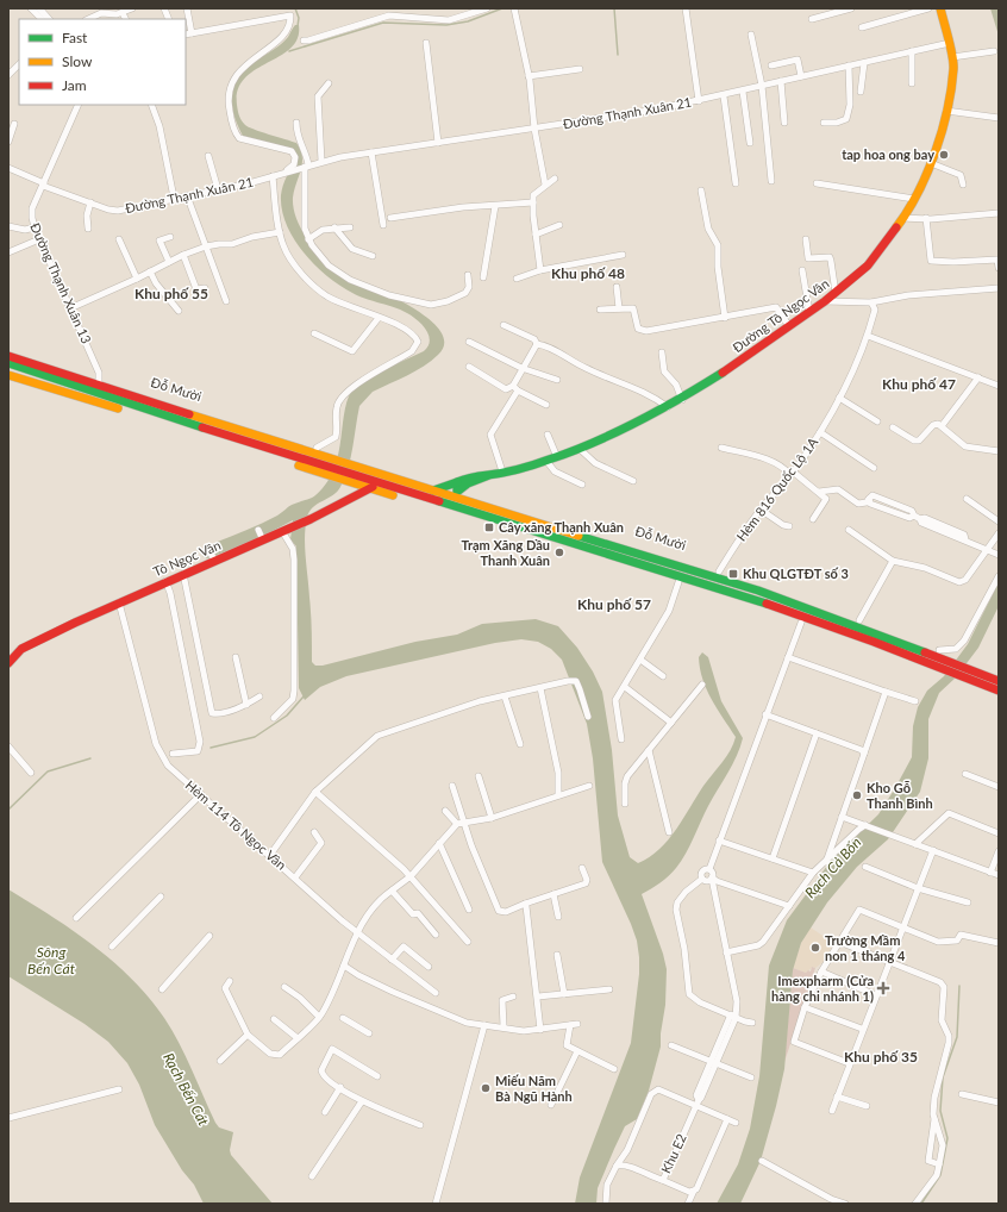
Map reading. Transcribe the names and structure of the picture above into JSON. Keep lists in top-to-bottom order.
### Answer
{
  "streets": {
    "main road": ["Đường Tô Ngọc Vân", "Đỗ Mười", "Tô Ngọc Vân"],
    "street": [
      "Đường Thạnh Xuân 21",
      "Đường Thạnh Xuân 13",
      "Hẻm 816 Quốc Lộ 1A",
      "Hẻm 114 Tô Ngọc Vân",
      "Khu E2"
    ]
  },
  "crossings": [
    ["Đường Thạnh Xuân 21", "Đường Thạnh Xuân 13"],
    ["Đường Thạnh Xuân 21", "Đường Tô Ngọc Vân"],
    ["Đường Thạnh Xuân 13", "Đỗ Mười"],
    ["Đường Tô Ngọc Vân", "Đỗ Mười"],
    ["Đỗ Mười", "Hẻm 816 Quốc Lộ 1A"],
    ["Đỗ Mười", "Tô Ngọc Vân"],
    ["Tô Ngọc Vân", "Hẻm 114 Tô Ngọc Vân"]
  ],
  "districts": [
    "Khu phố 48",
    "Khu phố 55",
    "Khu phố 47",
    "Khu phố 57",
    "Khu phố 35"
  ],
  "water": ["Rạch Cả Bốn", "Sông Bến Cát", "Rạch Bến Cát"],
  "places": {
    "other": [
      "tap hoa ong bay",
      "Trạm Xăng Dầu Thanh Xuân",
      "Kho Gỗ Thanh Bình",
      "Trường Mầm non 1 tháng 4",
      "Miếu Năm Bà Ngũ Hành"
    ],
    "transit": ["Cây xăng Thạnh Xuân", "Khu QLGTĐT số 3"],
    "health": ["Imexpharm (Cửa hàng chi nhánh 1)"]
  },
  "legend": ["Fast", "Slow", "Jam"]
}
